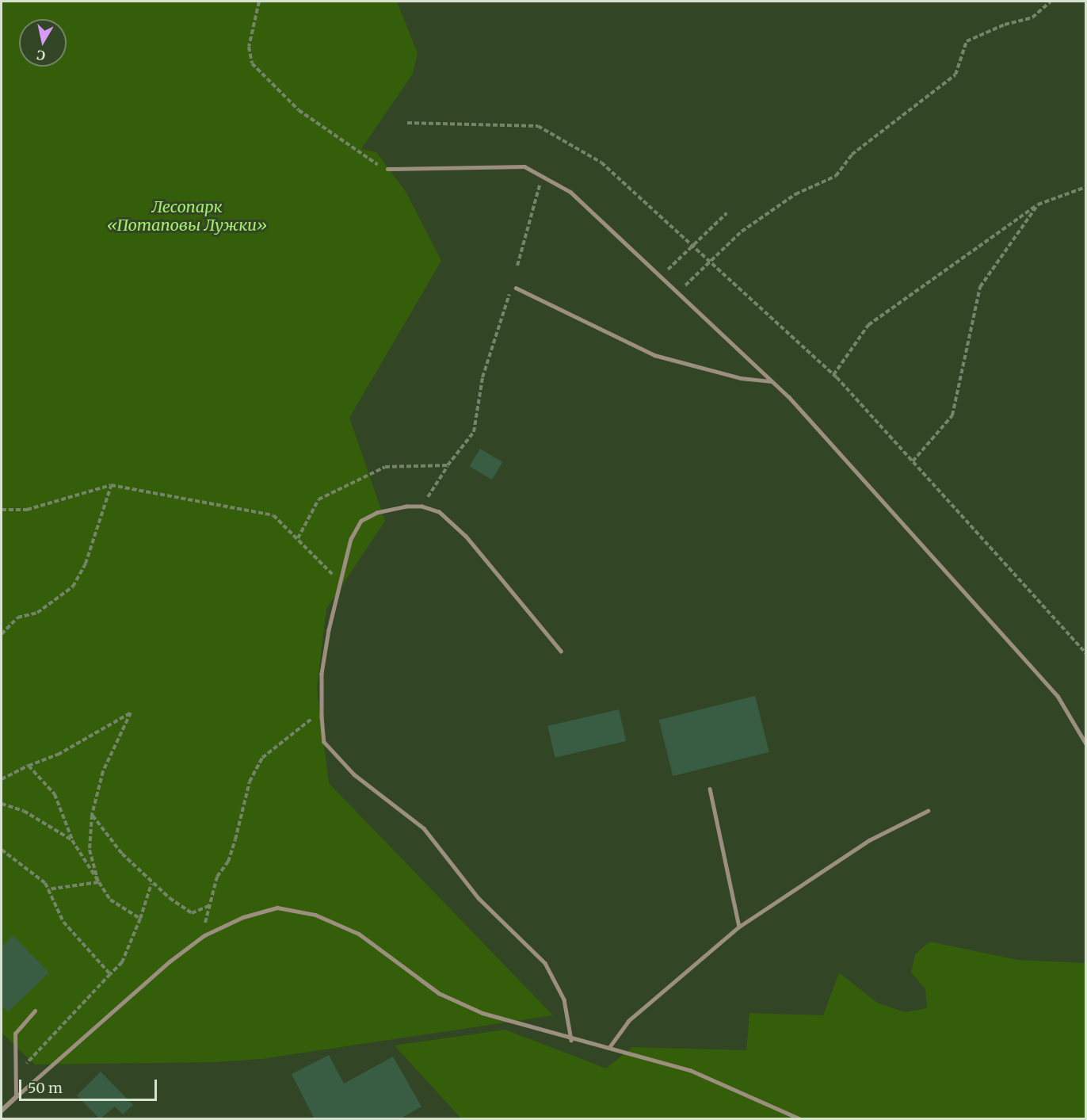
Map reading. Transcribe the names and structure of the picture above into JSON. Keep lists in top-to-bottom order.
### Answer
{
  "parks": ["Лесопарк «Потаповы Лужки»"],
  "scale_bar": "50 m",
  "north": "bottom"
}
